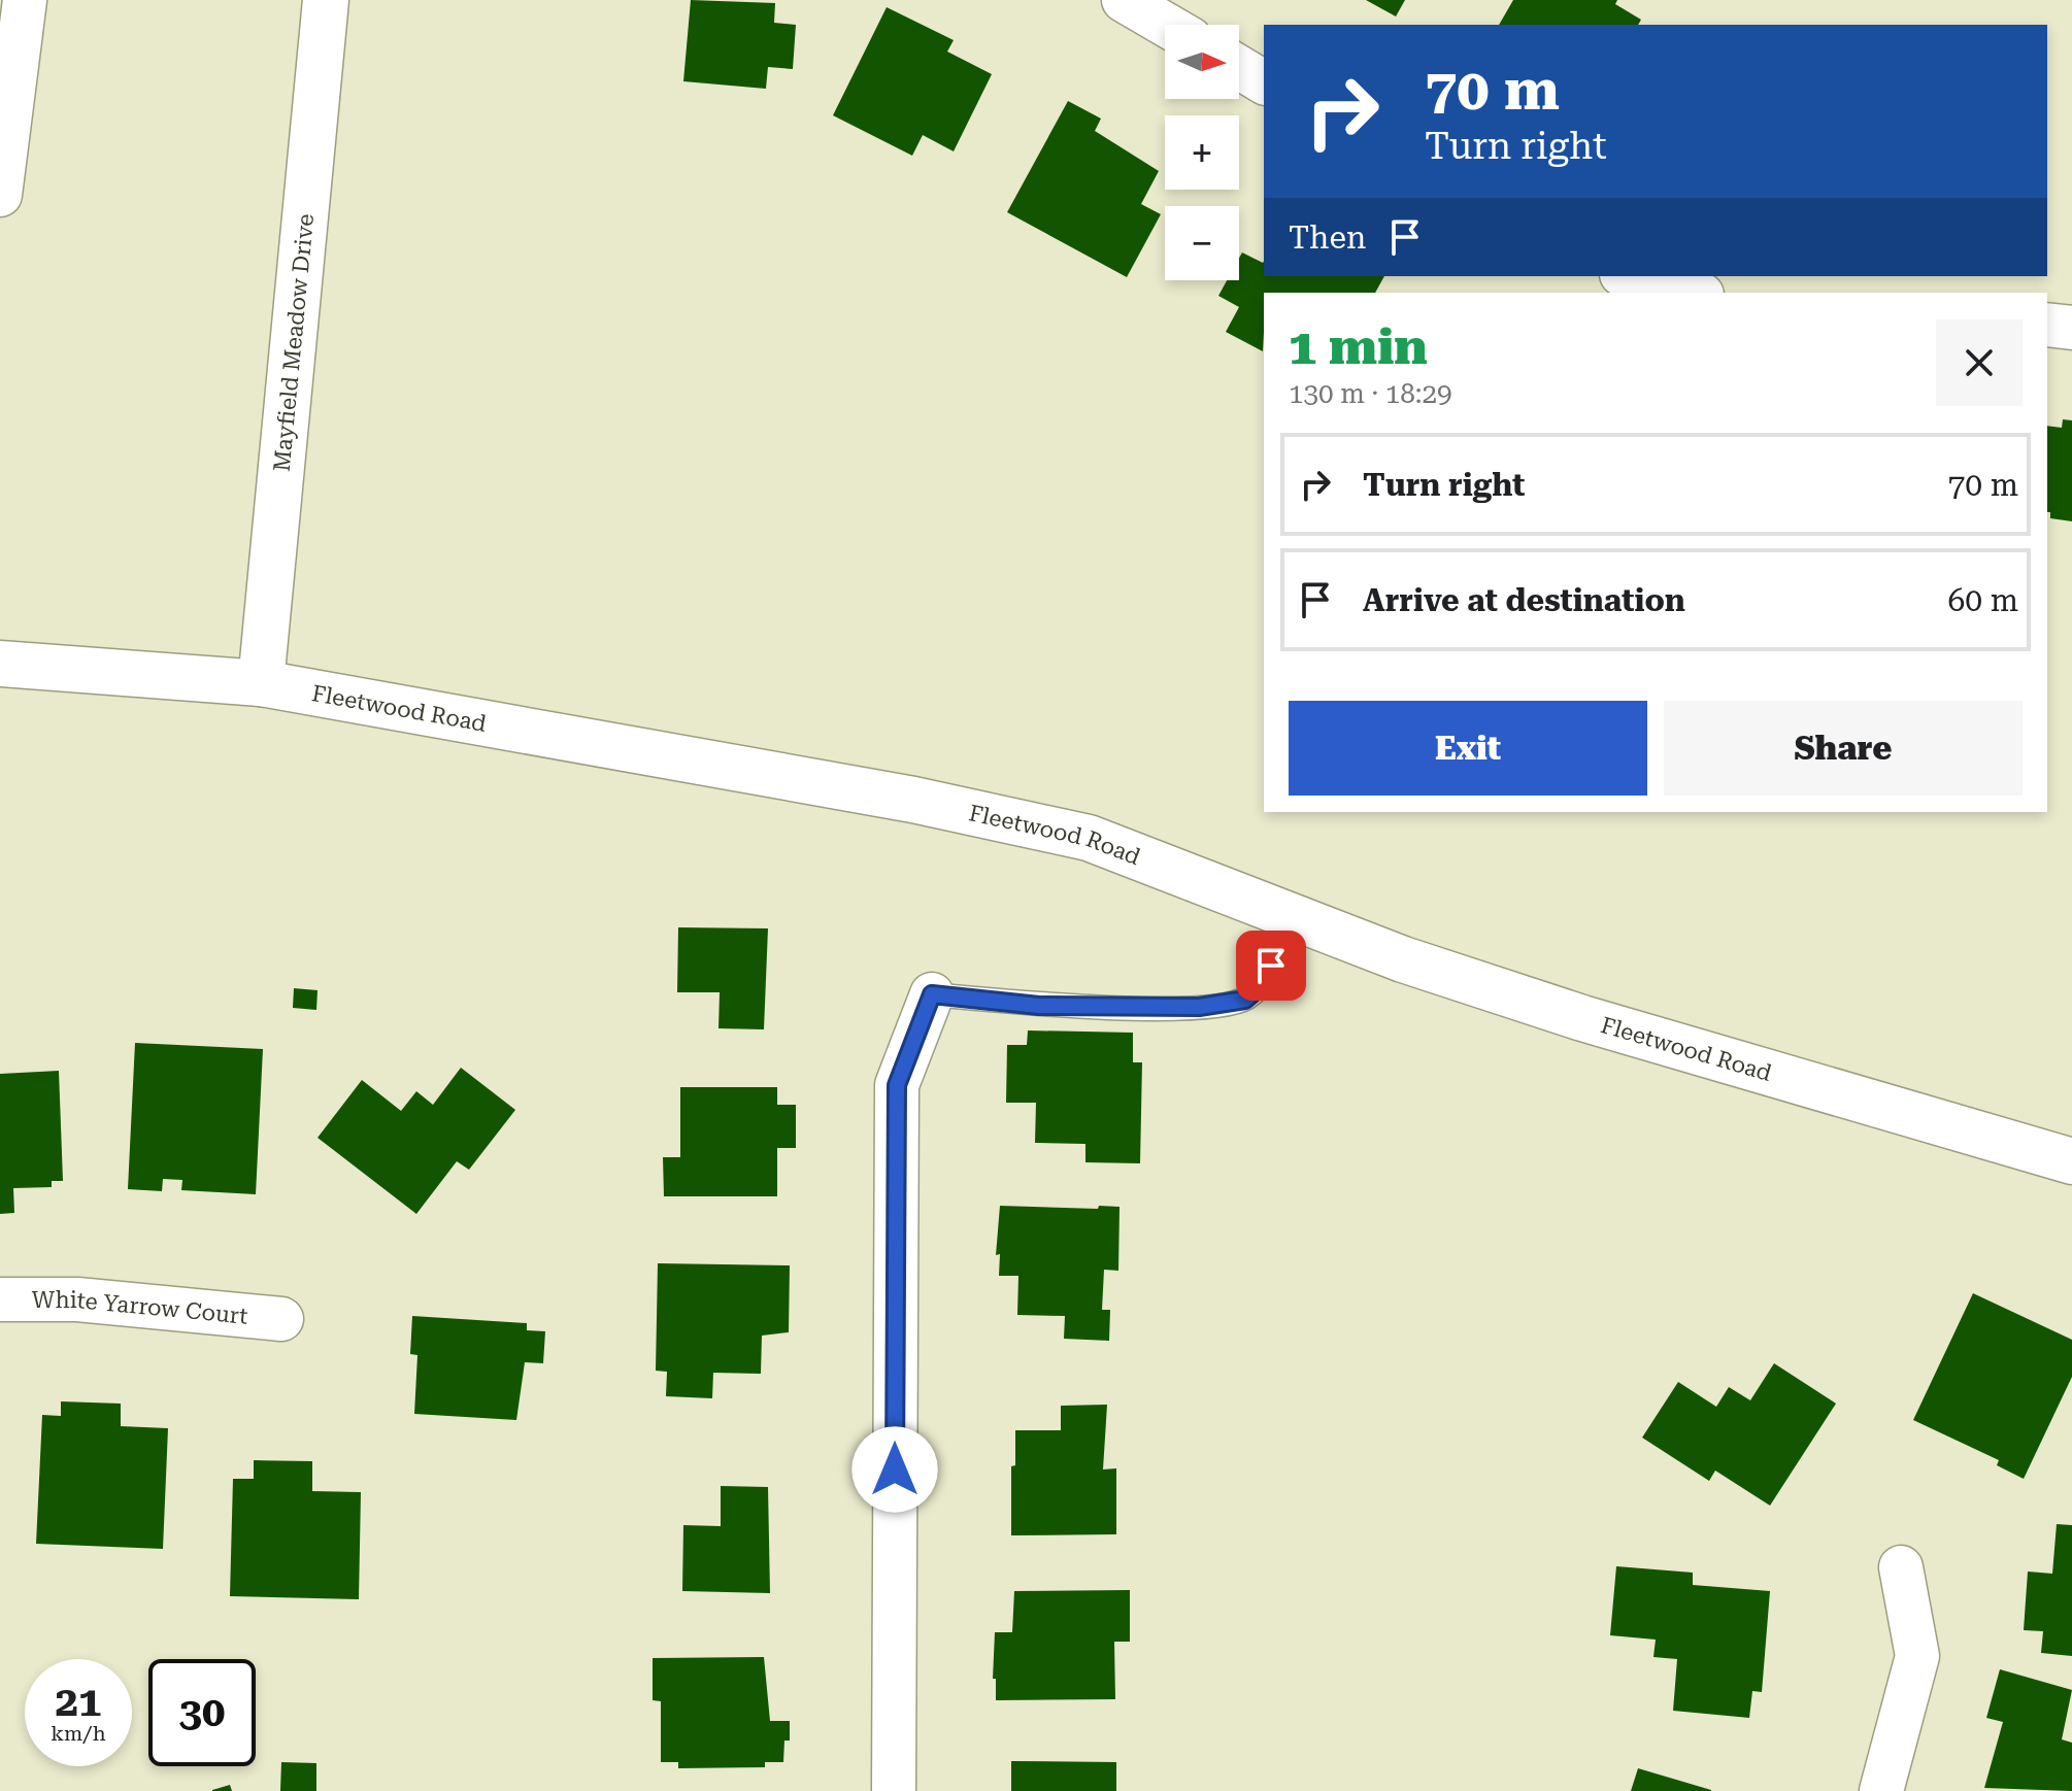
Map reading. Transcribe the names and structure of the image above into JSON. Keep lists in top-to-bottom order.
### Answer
{
  "streets": {
    "main road": ["Mayfield Meadow Drive", "Fleetwood Road"],
    "street": ["White Yarrow Court"]
  },
  "crossings": [
    ["Mayfield Meadow Drive", "Fleetwood Road"]
  ],
  "north": "right",
  "page": {
    "map_buttons": ["+", "−"],
    "turn": ["70 m", "Turn right"],
    "then": "Then",
    "heading": ["1 min", "130 m · 18:29"],
    "list": [
      {
        "name": "Turn right",
        "value": "70 m"
      },
      {
        "name": "Arrive at destination",
        "value": "60 m"
      }
    ],
    "buttons": ["Exit", "Share"],
    "speed": "21 km/h",
    "limit": "30"
  }
}
